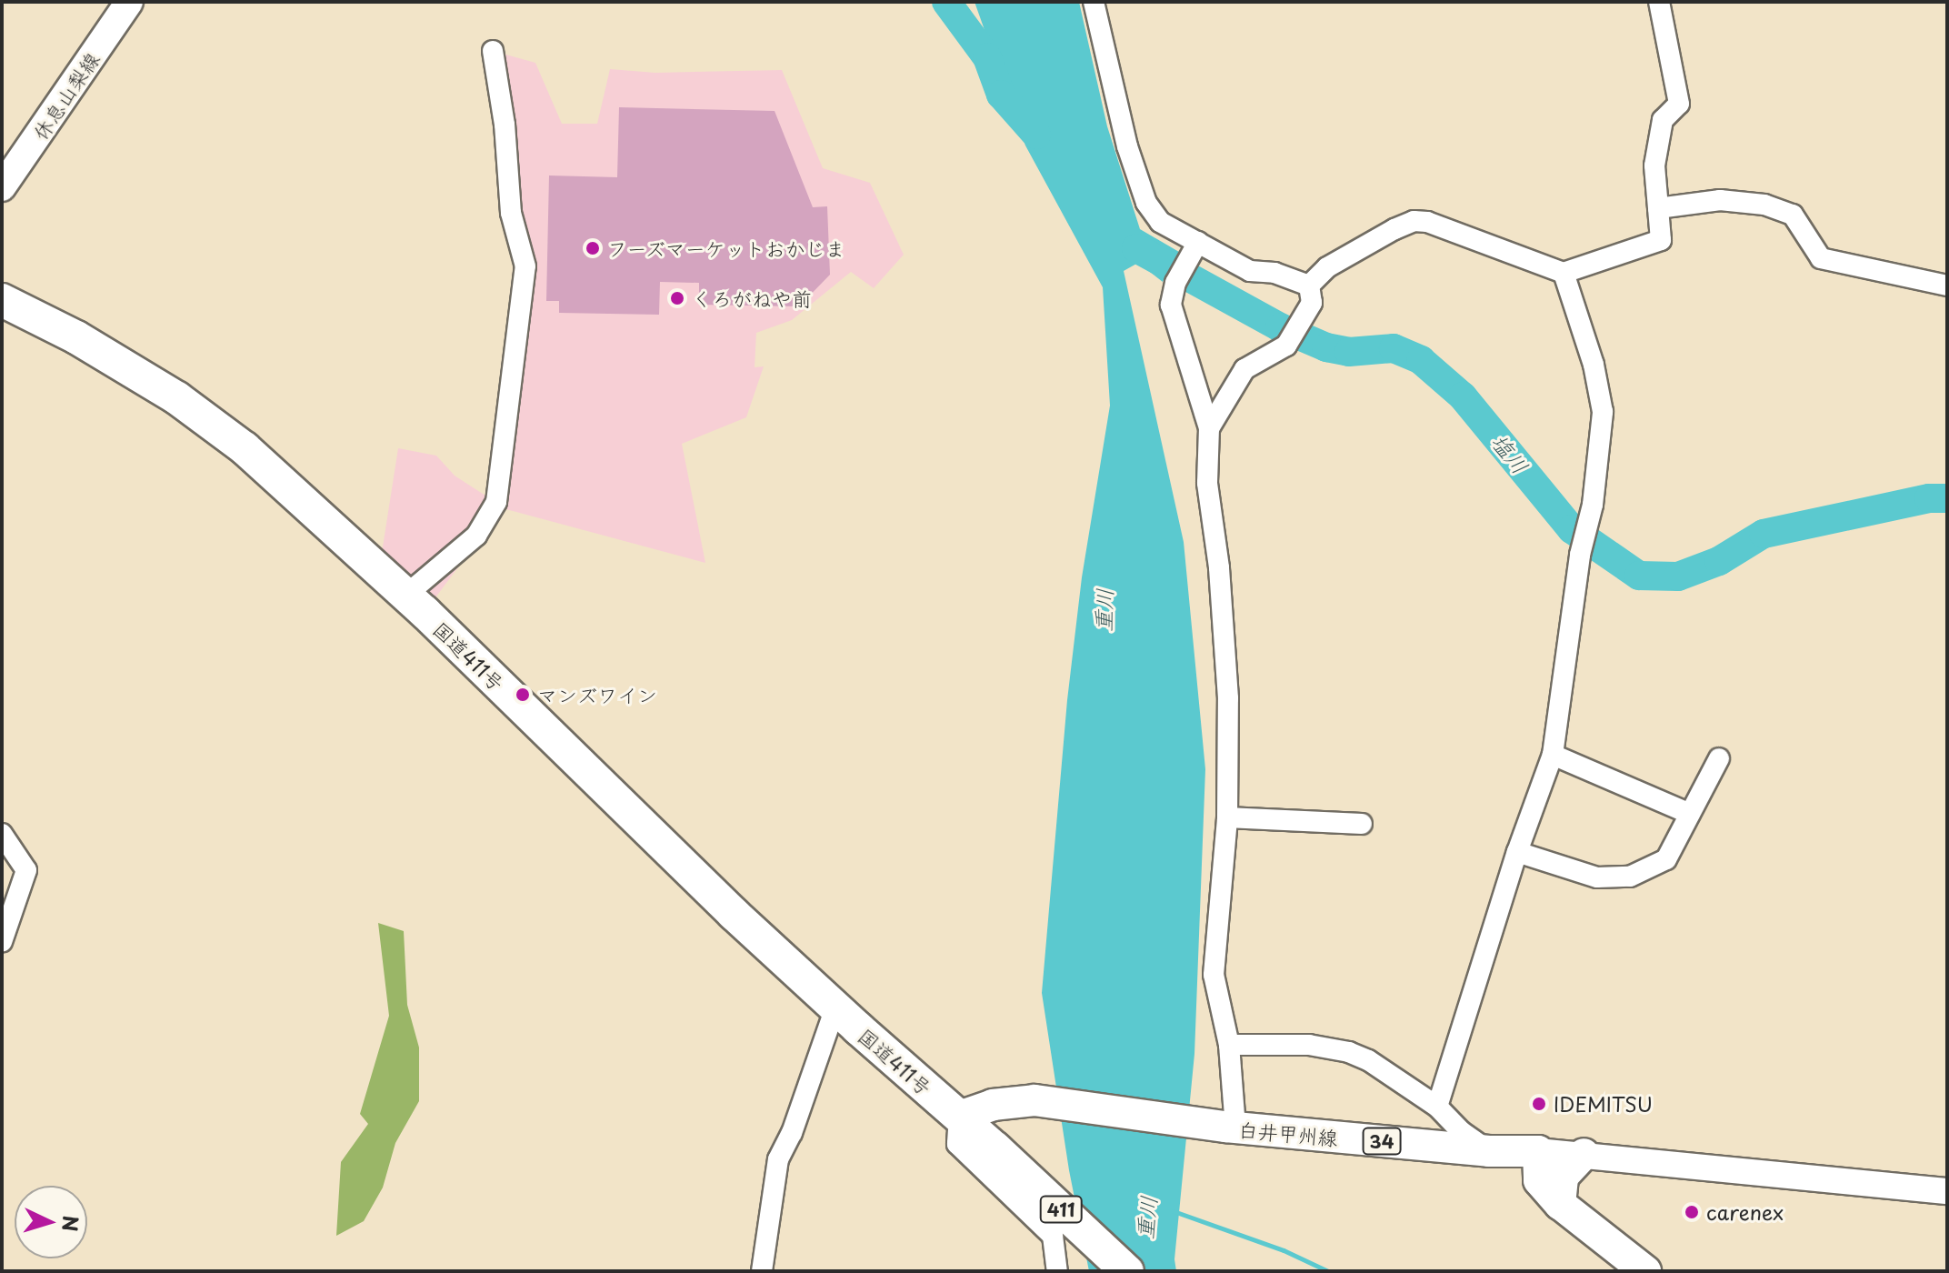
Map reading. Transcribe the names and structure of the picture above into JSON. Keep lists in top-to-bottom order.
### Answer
{
  "streets": {
    "highway": ["国道411号", "411"],
    "main road": ["休息山梨線", "白井甲州線", "34"]
  },
  "crossings": [
    ["国道411号", "白井甲州線"]
  ],
  "water": ["塩川", "重川"],
  "places": [
    "フーズマーケットおかじま",
    "くろがねや前",
    "マンズワイン",
    "IDEMITSU",
    "carenex"
  ],
  "north": "right"
}
